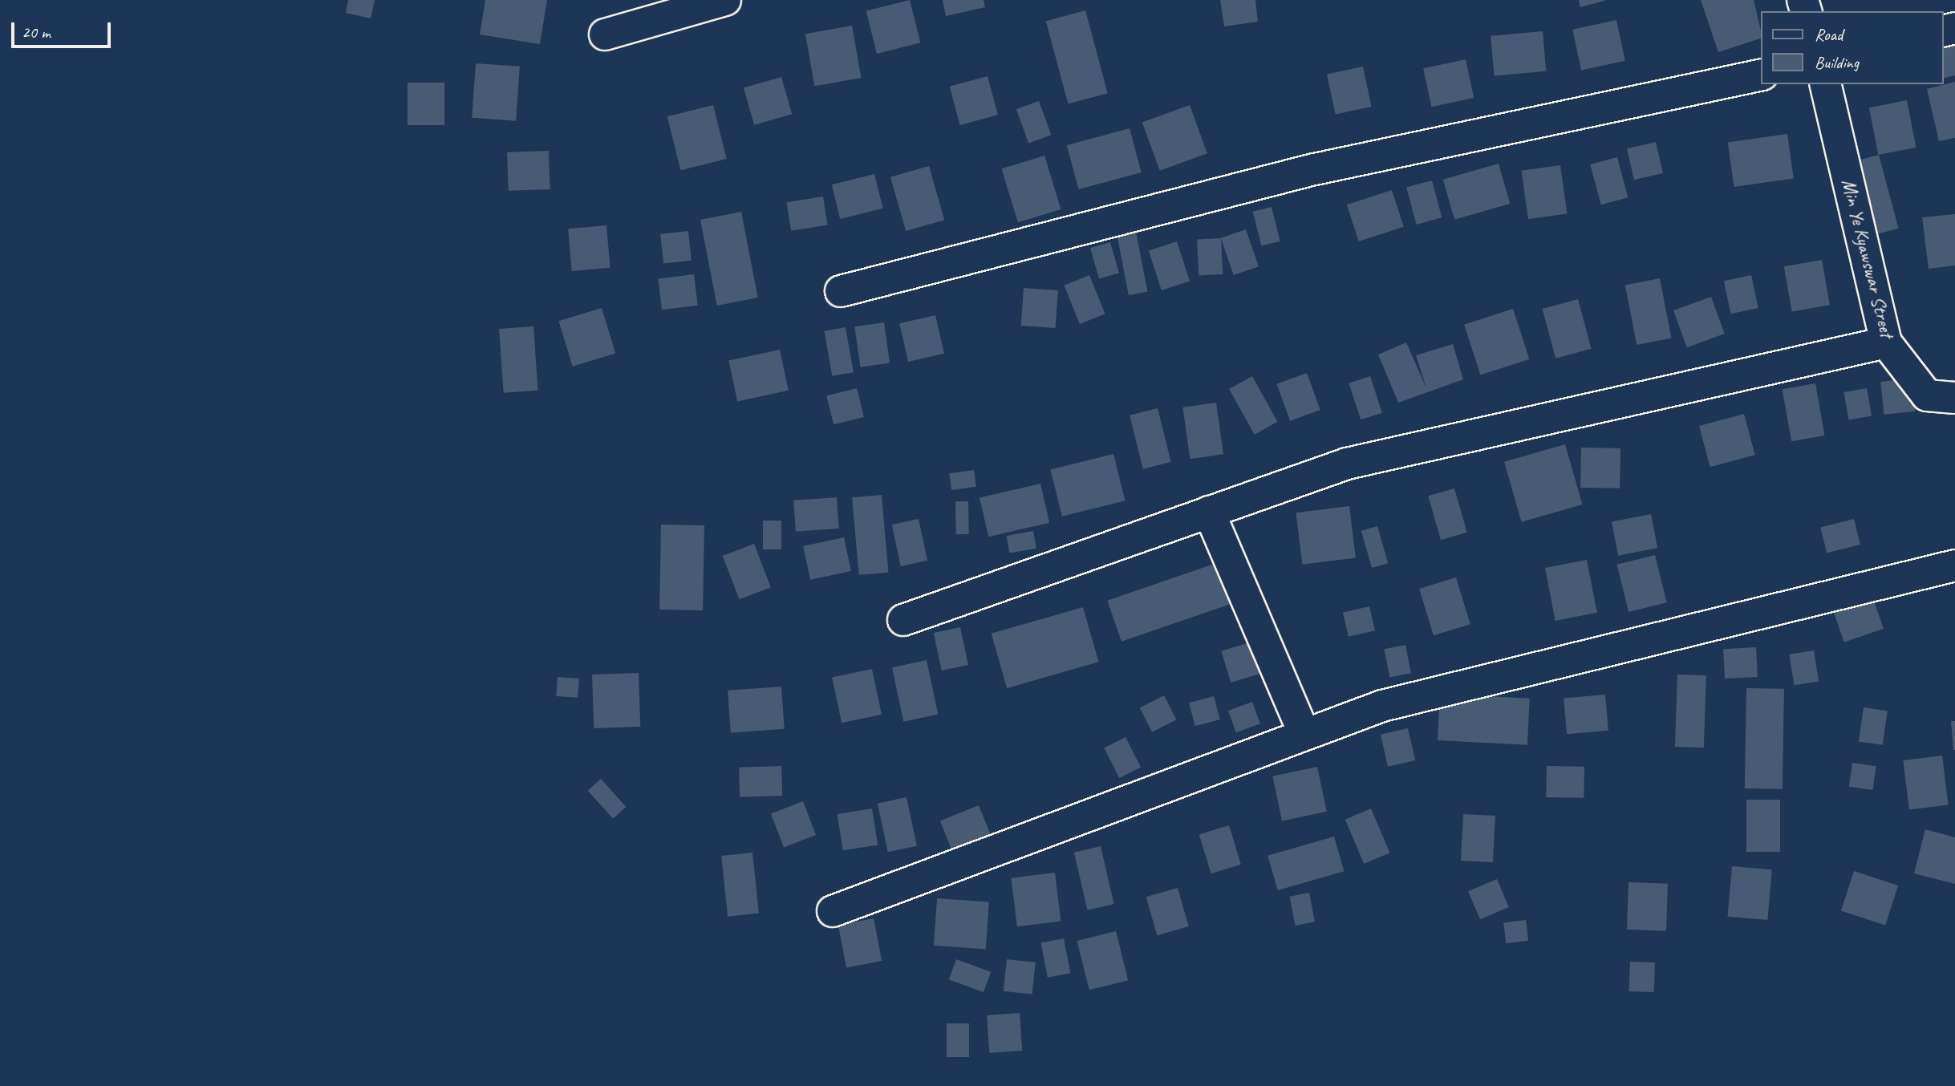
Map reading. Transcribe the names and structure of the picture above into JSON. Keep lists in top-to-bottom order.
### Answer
{
  "streets": {
    "street": ["Min Ye Kyawswar Street"]
  },
  "legend": ["Road", "Building"],
  "scale_bar": "20 m"
}
